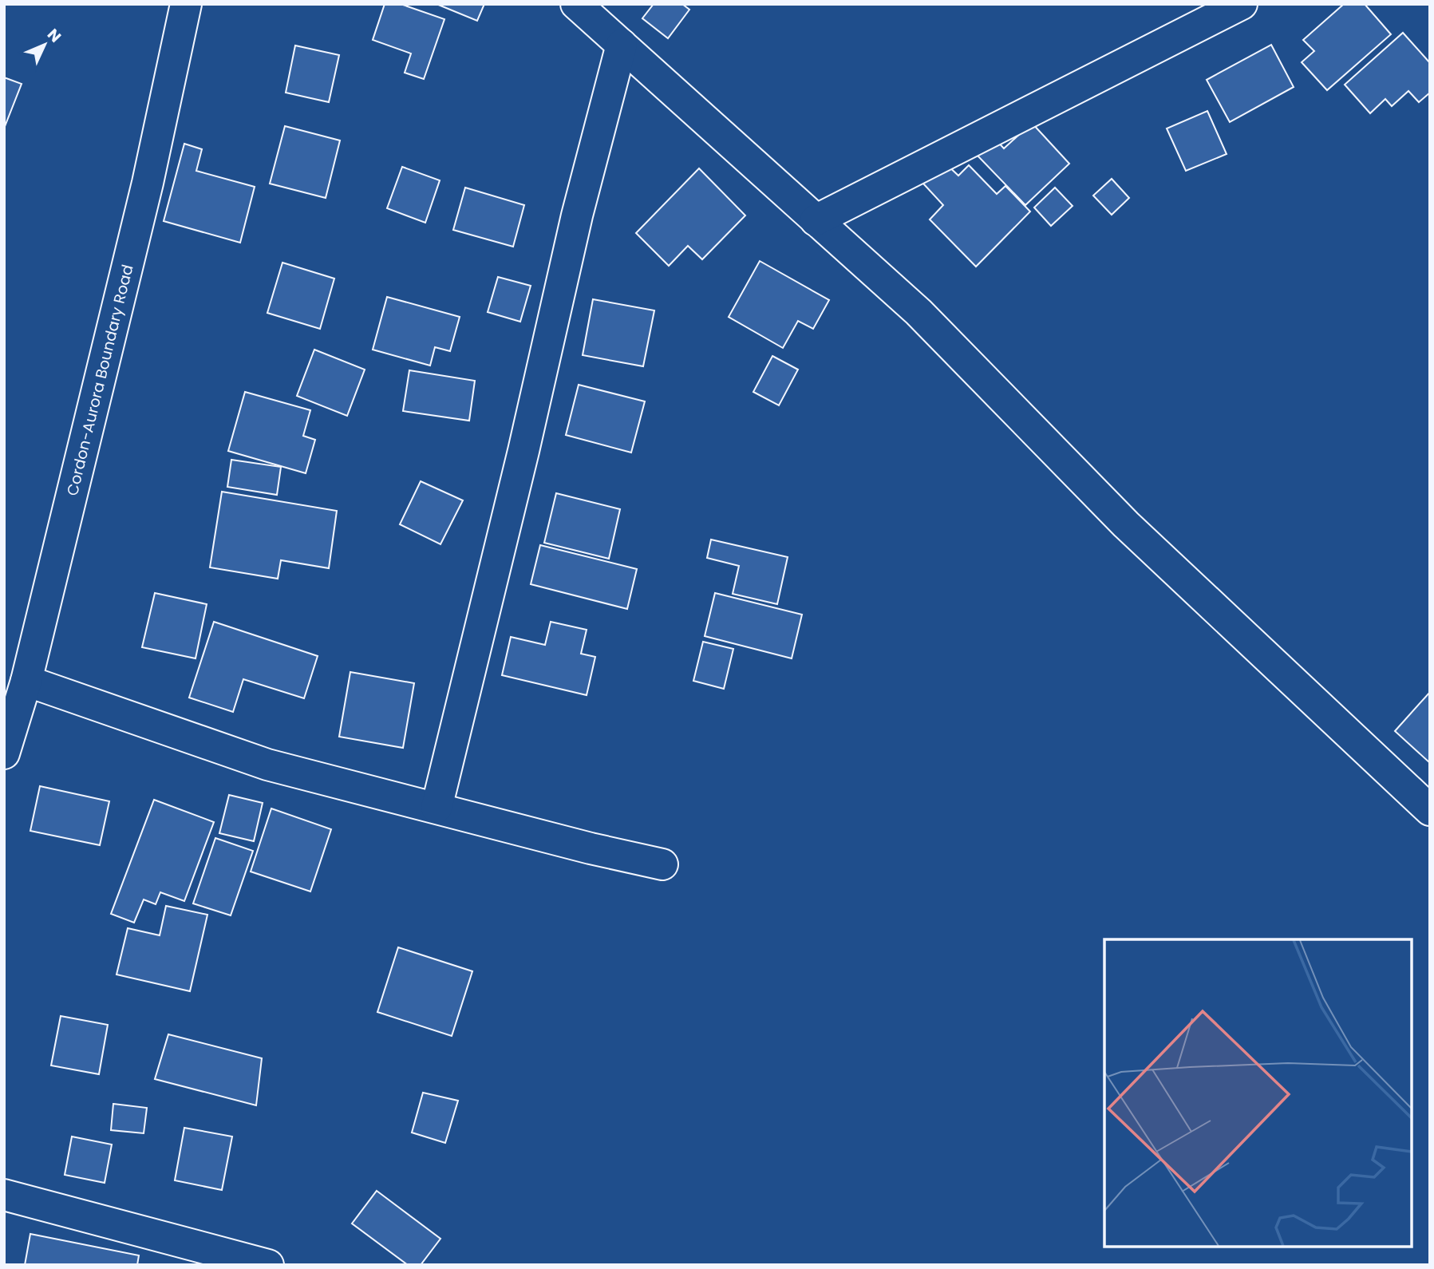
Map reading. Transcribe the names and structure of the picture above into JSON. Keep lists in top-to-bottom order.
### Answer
{
  "streets": {
    "street": ["Cordon-Aurora Boundary Road"]
  },
  "north": "top right"
}
